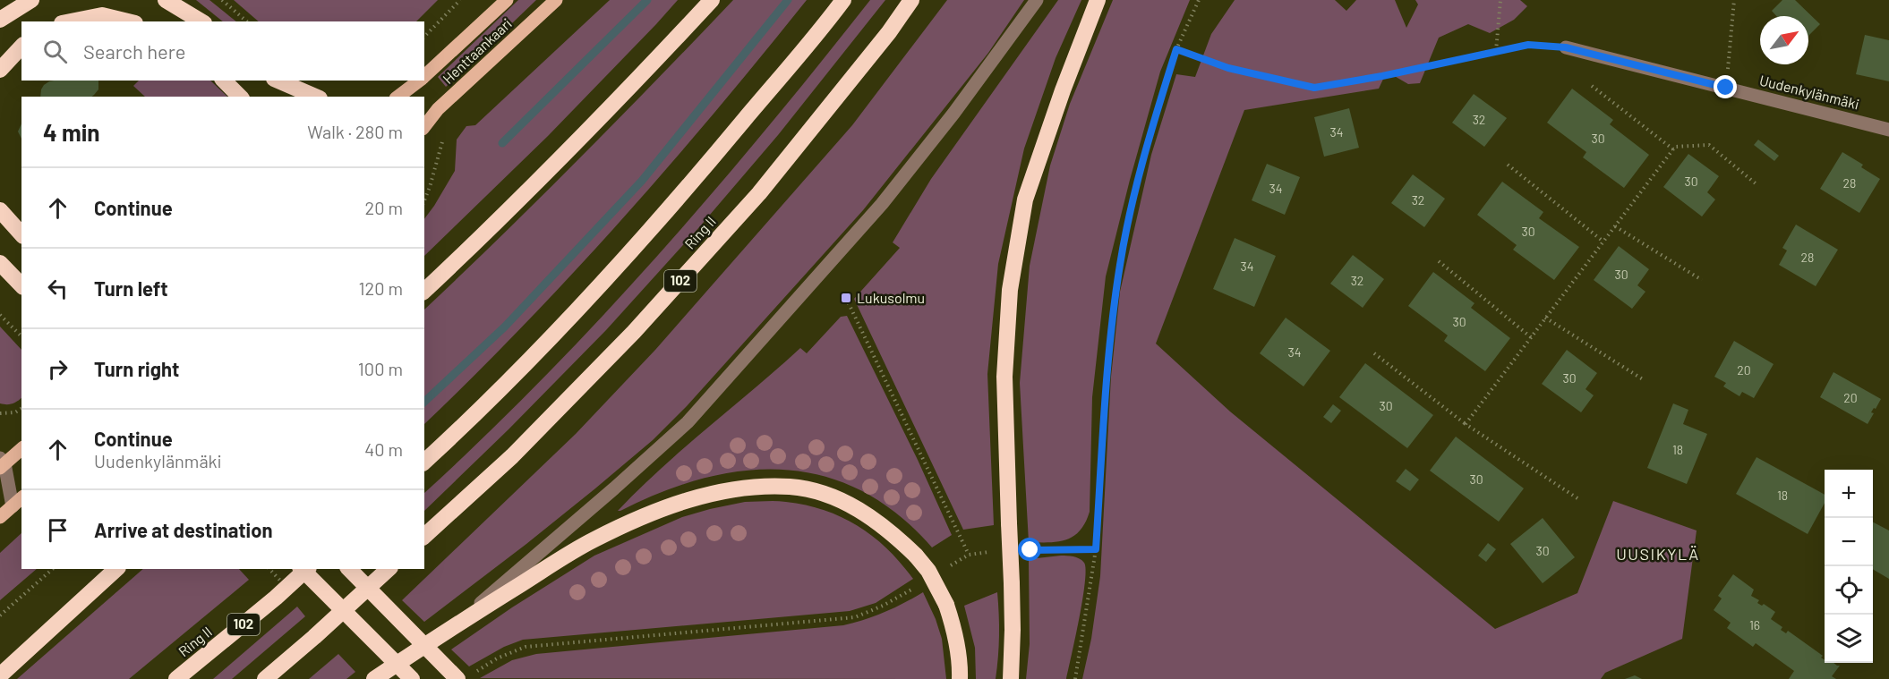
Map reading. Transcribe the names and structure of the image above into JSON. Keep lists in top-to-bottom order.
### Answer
{
  "streets": {
    "highway": ["Ring II", "102"],
    "main road": ["Henttaankaari"],
    "street": ["Uudenkylänmäki"]
  },
  "districts": ["UUSIKYLÄ"],
  "places": {
    "transit": ["Lukusolmu"]
  },
  "house_numbers": [
    "32",
    "34",
    "30",
    "30",
    "28",
    "34",
    "32",
    "30",
    "28",
    "34",
    "30",
    "32",
    "30",
    "34",
    "20",
    "30",
    "20",
    "30",
    "18",
    "30",
    "18",
    "30",
    "16"
  ],
  "north": "top right",
  "page": {
    "search": "Search here",
    "heading": ["4 min", "Walk · 280 m"],
    "list": [
      ["Continue", "20 m"],
      ["Turn left", "120 m"],
      ["Turn right", "100 m"],
      ["Continue", "Uudenkylänmäki", "40 m"],
      "Arrive at destination"
    ],
    "map_buttons": ["+", "−"]
  }
}
